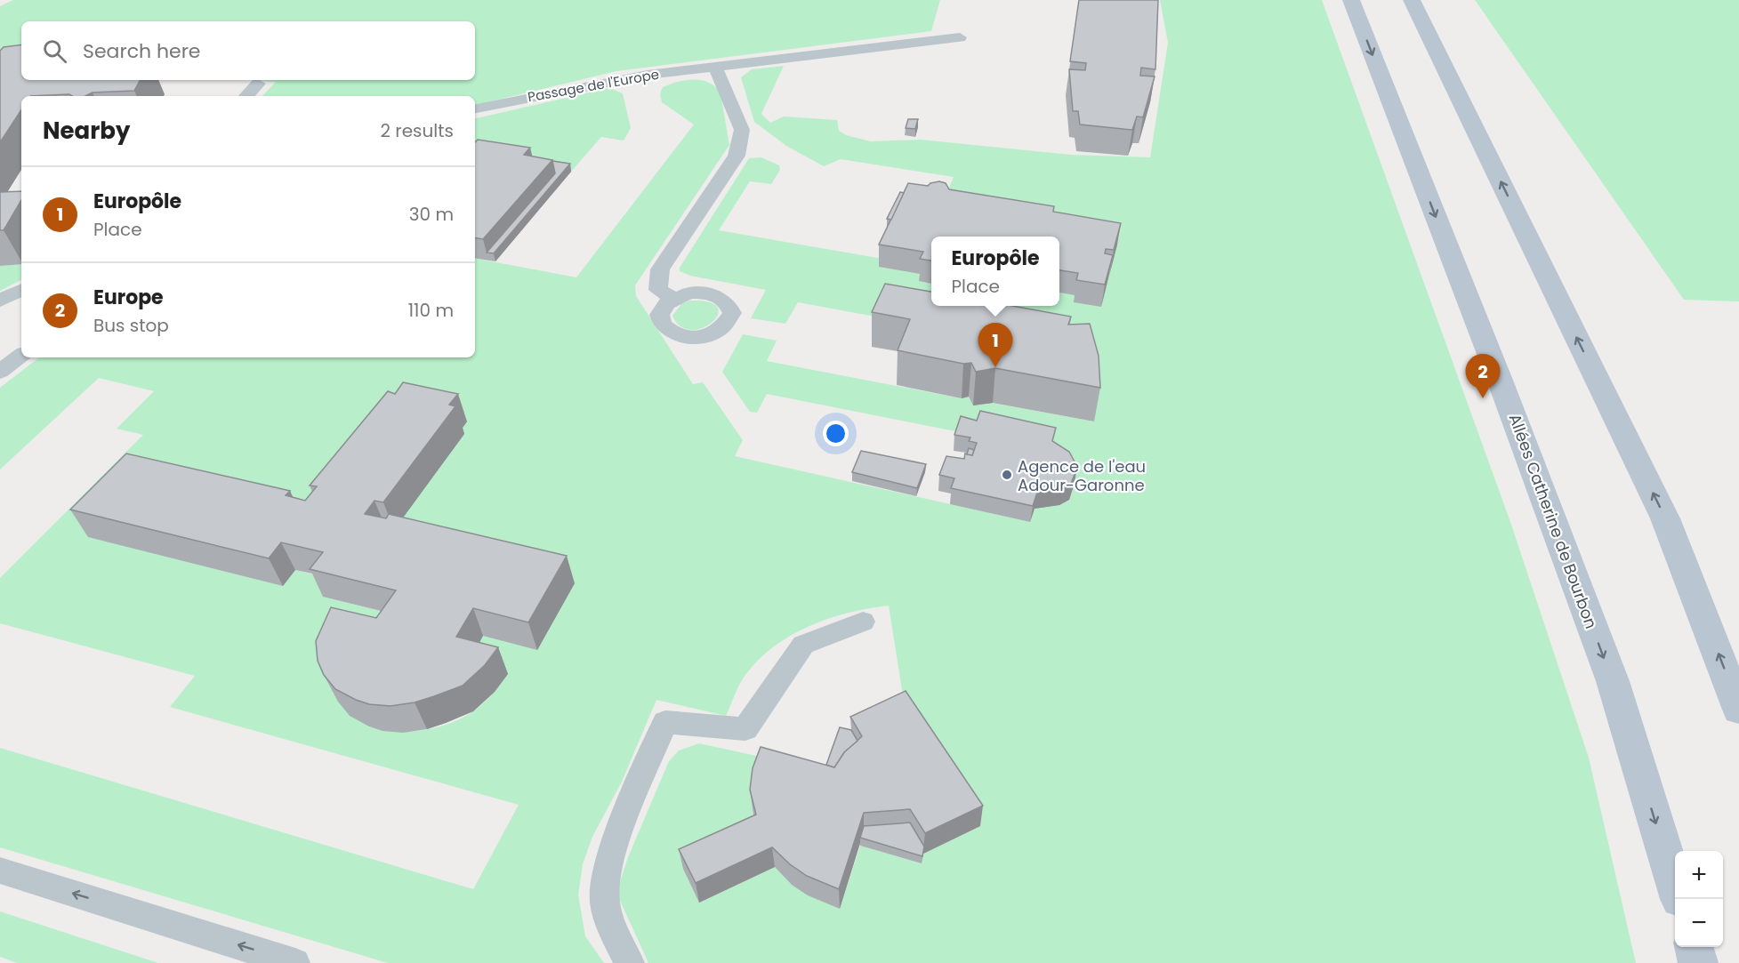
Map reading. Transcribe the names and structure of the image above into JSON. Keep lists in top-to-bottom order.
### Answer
{
  "streets": {
    "main road": ["Allées Catherine de Bourbon"],
    "lane": ["Passage de l'Europe"]
  },
  "places": ["Agence de l'eau Adour-Garonne"],
  "page": {
    "search": "Search here",
    "heading": ["Nearby", "2 results"],
    "list": [
      {
        "mark": "1",
        "name": "Europôle",
        "note": "Place",
        "value": "30 m"
      },
      {
        "mark": "2",
        "name": "Europe",
        "note": "Bus stop",
        "value": "110 m"
      }
    ],
    "popup": ["Europôle", "Place"],
    "pins": ["1", "2"],
    "map_buttons": ["+", "−"]
  }
}
